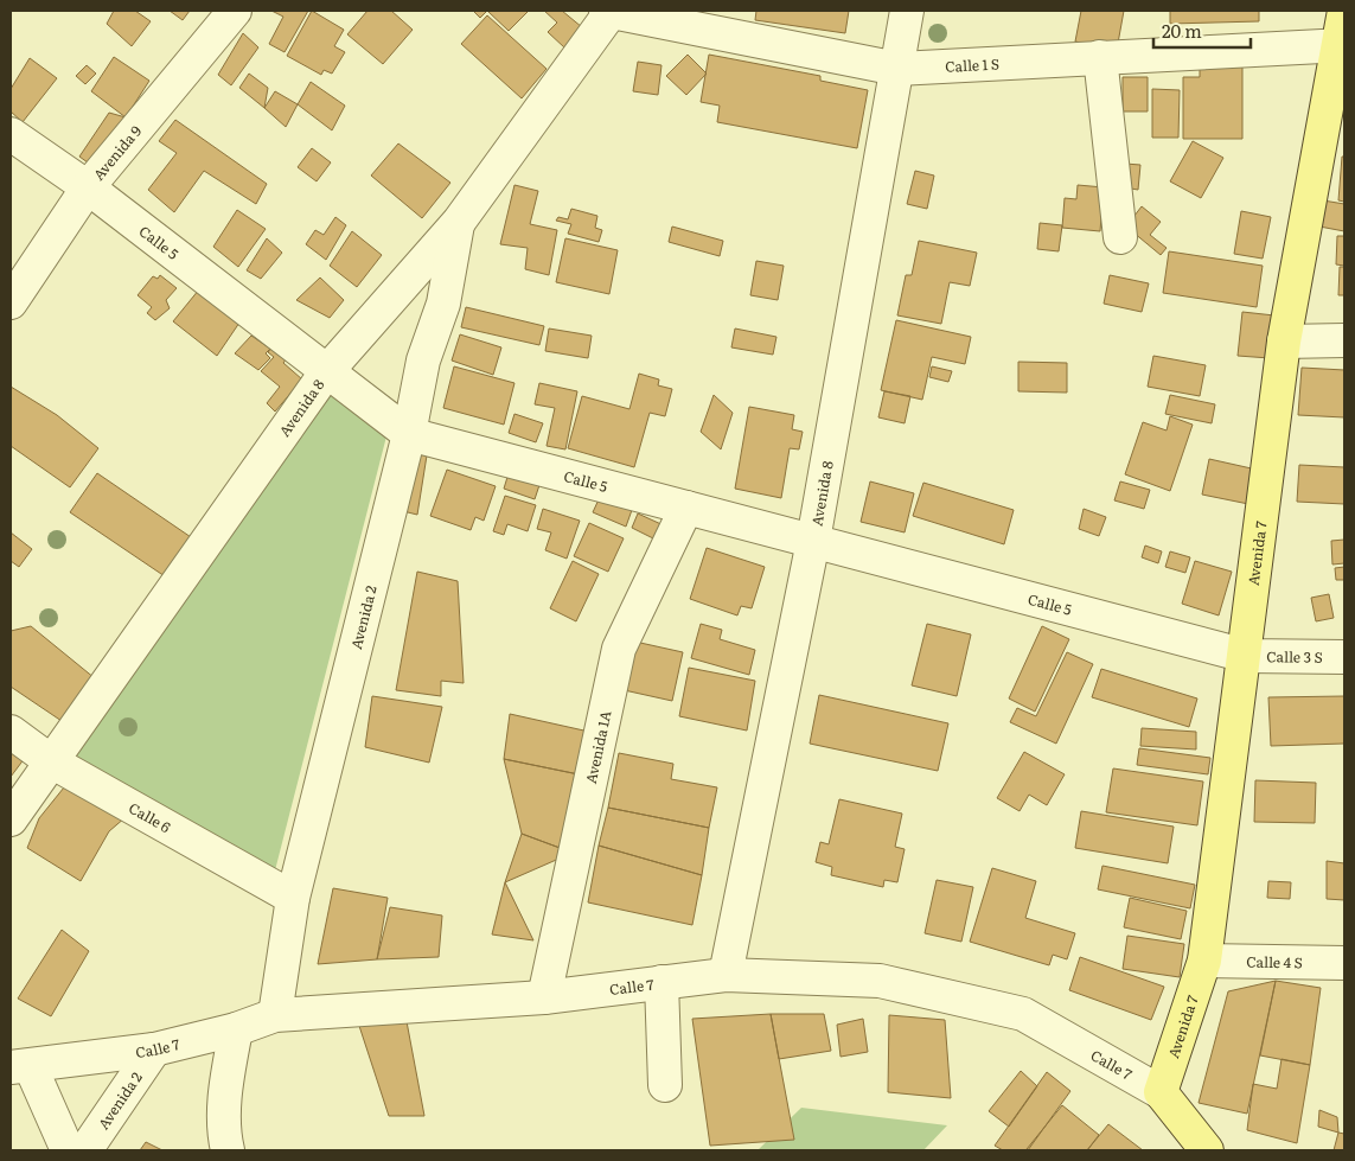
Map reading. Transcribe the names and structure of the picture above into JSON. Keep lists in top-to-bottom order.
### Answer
{
  "streets": {
    "main road": ["Avenida 7", "Calle 7"],
    "street": [
      "Calle 1 S",
      "Avenida 9",
      "Calle 5",
      "Avenida 8",
      "Avenida 2",
      "Calle 3 S",
      "Avenida 1A",
      "Calle 6",
      "Calle 4 S"
    ]
  },
  "crossings": [
    ["Calle 1 S", "Avenida 8"],
    ["Calle 1 S", "Avenida 7"],
    ["Avenida 9", "Calle 5"],
    ["Calle 5", "Avenida 8"],
    ["Calle 5", "Avenida 7"],
    ["Calle 5", "Avenida 2"],
    ["Calle 5", "Calle 3 S"],
    ["Calle 5", "Avenida 1A"],
    ["Avenida 8", "Avenida 2"],
    ["Avenida 8", "Calle 6"],
    ["Avenida 8", "Calle 7"],
    ["Avenida 7", "Calle 3 S"],
    ["Avenida 7", "Calle 4 S"],
    ["Avenida 7", "Calle 7"],
    ["Avenida 2", "Calle 6"],
    ["Avenida 2", "Calle 7"],
    ["Avenida 1A", "Calle 7"]
  ],
  "scale_bar": "20 m"
}
